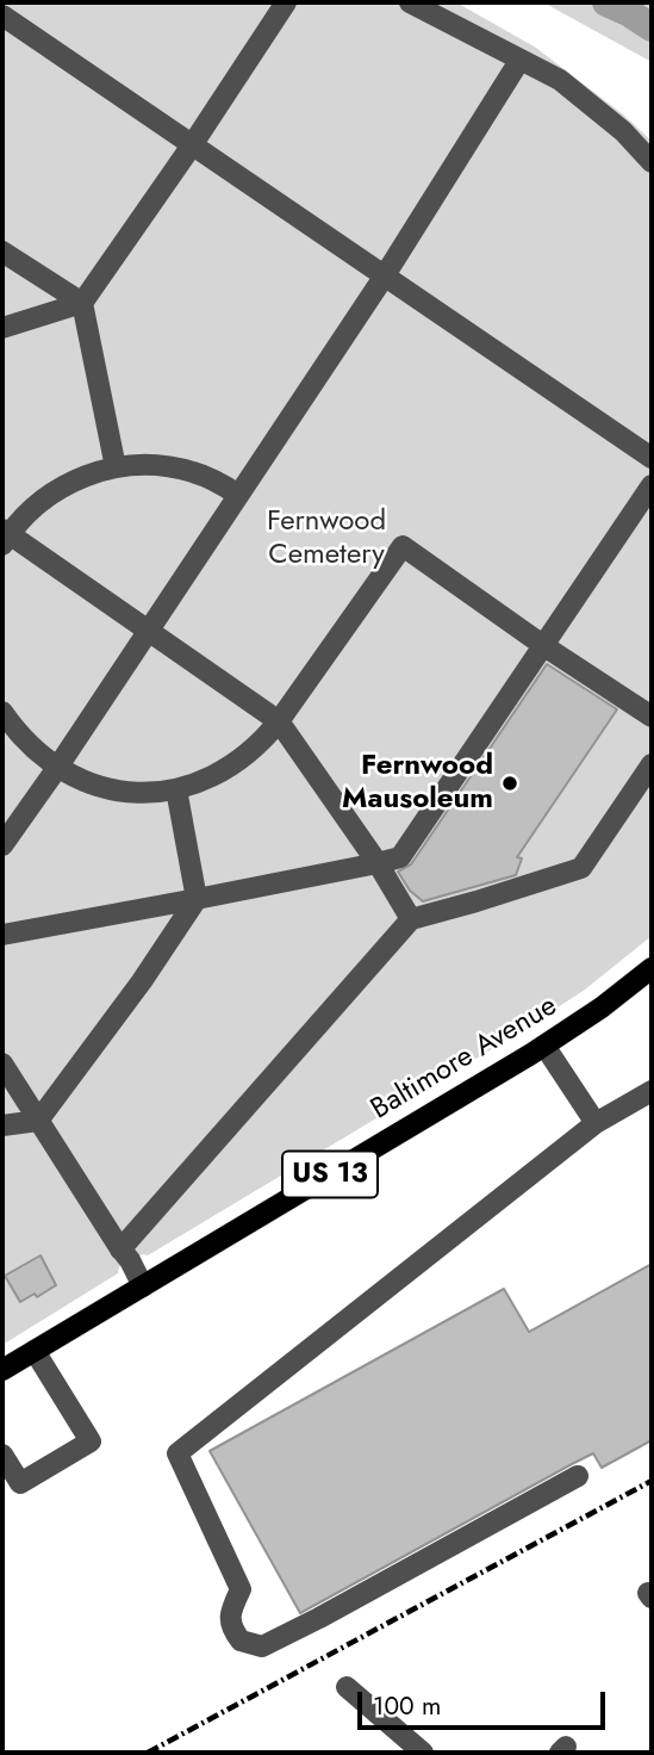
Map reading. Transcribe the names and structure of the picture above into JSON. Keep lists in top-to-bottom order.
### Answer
{
  "streets": {
    "main road": ["Baltimore Avenue", "US 13"]
  },
  "parks": ["Fernwood Cemetery"],
  "places": ["Fernwood Mausoleum"],
  "scale_bar": "100 m"
}
